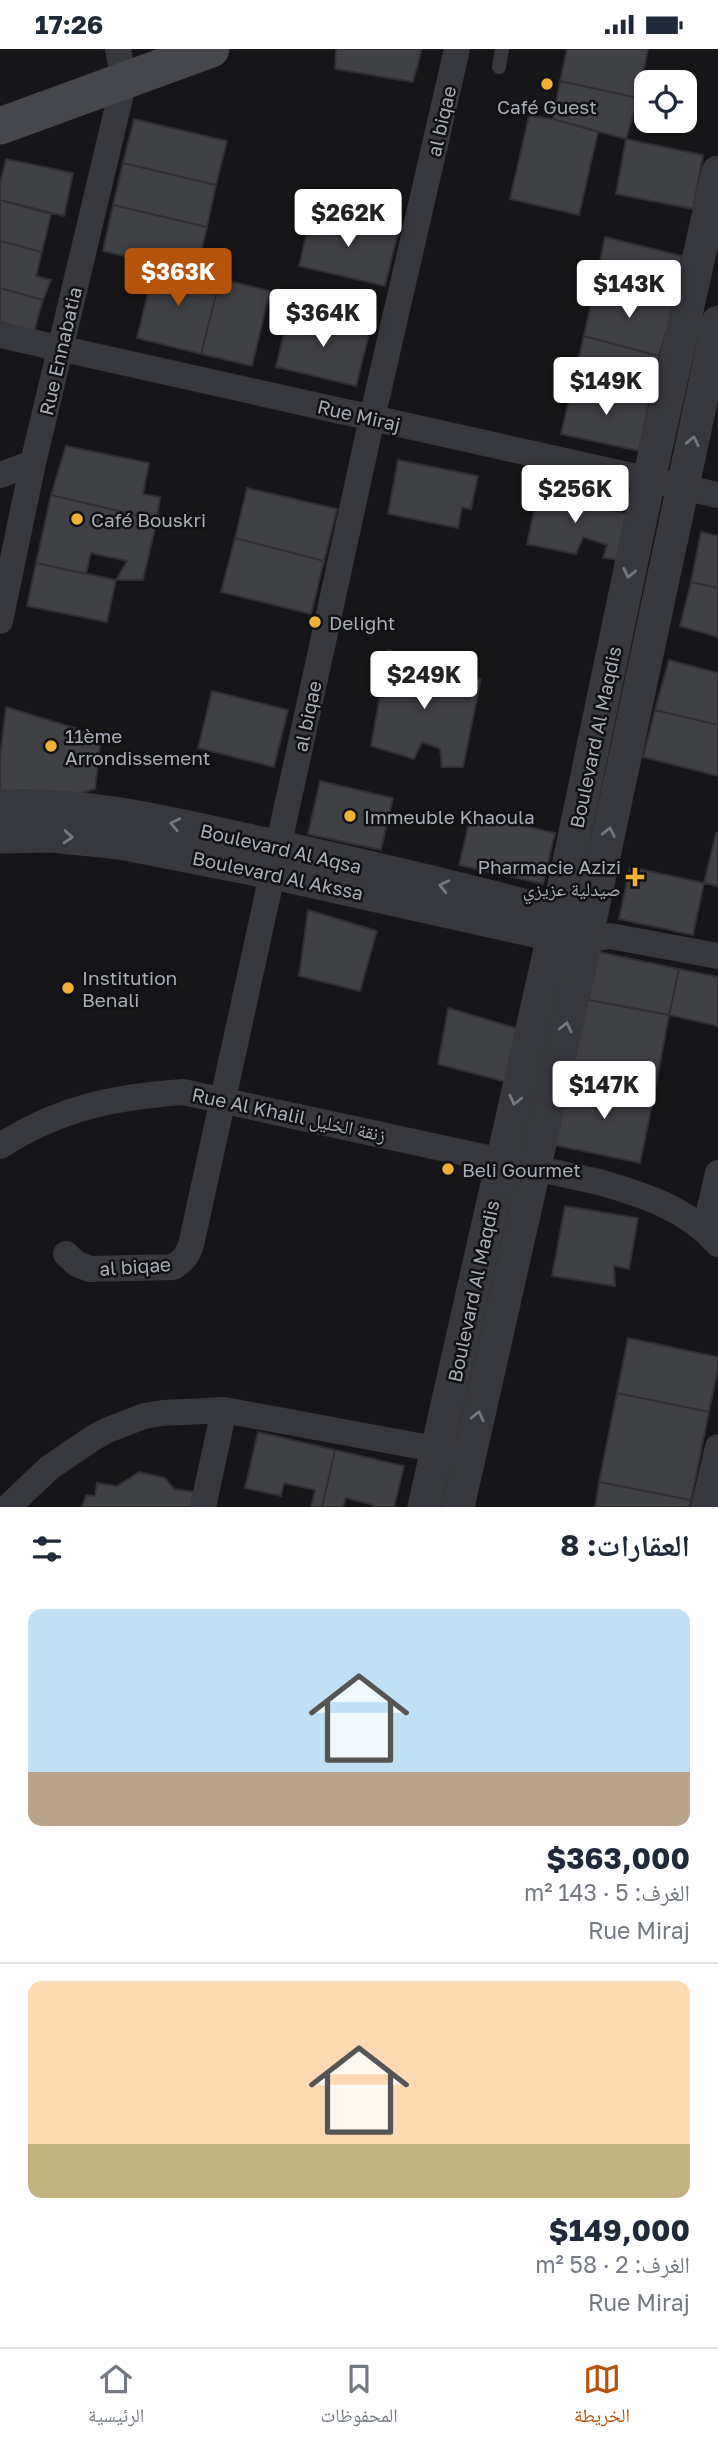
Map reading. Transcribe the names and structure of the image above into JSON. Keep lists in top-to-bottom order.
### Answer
{
  "streets": {
    "street": [
      "al biqae",
      "Rue Ennabatia",
      "Rue Miraj",
      "Boulevard Al Maqdis",
      "Boulevard Al Aqsa",
      "Boulevard Al Akssa",
      "Rue Al Khalil زنقة الخليل"
    ]
  },
  "crossings": [
    ["al biqae", "Rue Miraj"],
    ["al biqae", "Boulevard Al Aqsa"],
    ["al biqae", "Boulevard Al Akssa"],
    ["al biqae", "Rue Al Khalil زنقة الخليل"],
    ["Rue Ennabatia", "Rue Miraj"],
    ["Rue Miraj", "Boulevard Al Maqdis"],
    ["Boulevard Al Maqdis", "Boulevard Al Aqsa"],
    ["Boulevard Al Maqdis", "Rue Al Khalil زنقة الخليل"],
    ["Boulevard Al Aqsa", "Boulevard Al Akssa"]
  ],
  "one_way": ["Boulevard Al Aqsa", "Boulevard Al Akssa"],
  "places": {
    "other": [
      "Café Guest",
      "Café Bouskri",
      "Delight",
      "11ème Arrondissement",
      "Immeuble Khaoula",
      "Institution Benali",
      "Beli Gourmet"
    ],
    "health": ["Pharmacie Azizi صيدلية عزيزي"]
  },
  "page": {
    "status": "17:26",
    "price": [
      "$262K",
      "$363K",
      "$143K",
      "$364K",
      "$149K",
      "$256K",
      "$249K",
      "$147K"
    ],
    "heading": "العقارات: 8",
    "list": [
      {
        "name": "$363,000",
        "note": "الغرف: 5 · 143 m² · Rue Miraj"
      },
      {
        "name": "$149,000",
        "note": "الغرف: 2 · 58 m² · Rue Miraj"
      }
    ],
    "tabs": ["الخريطة", "المحفوظات", "الرئيسية"]
  }
}
